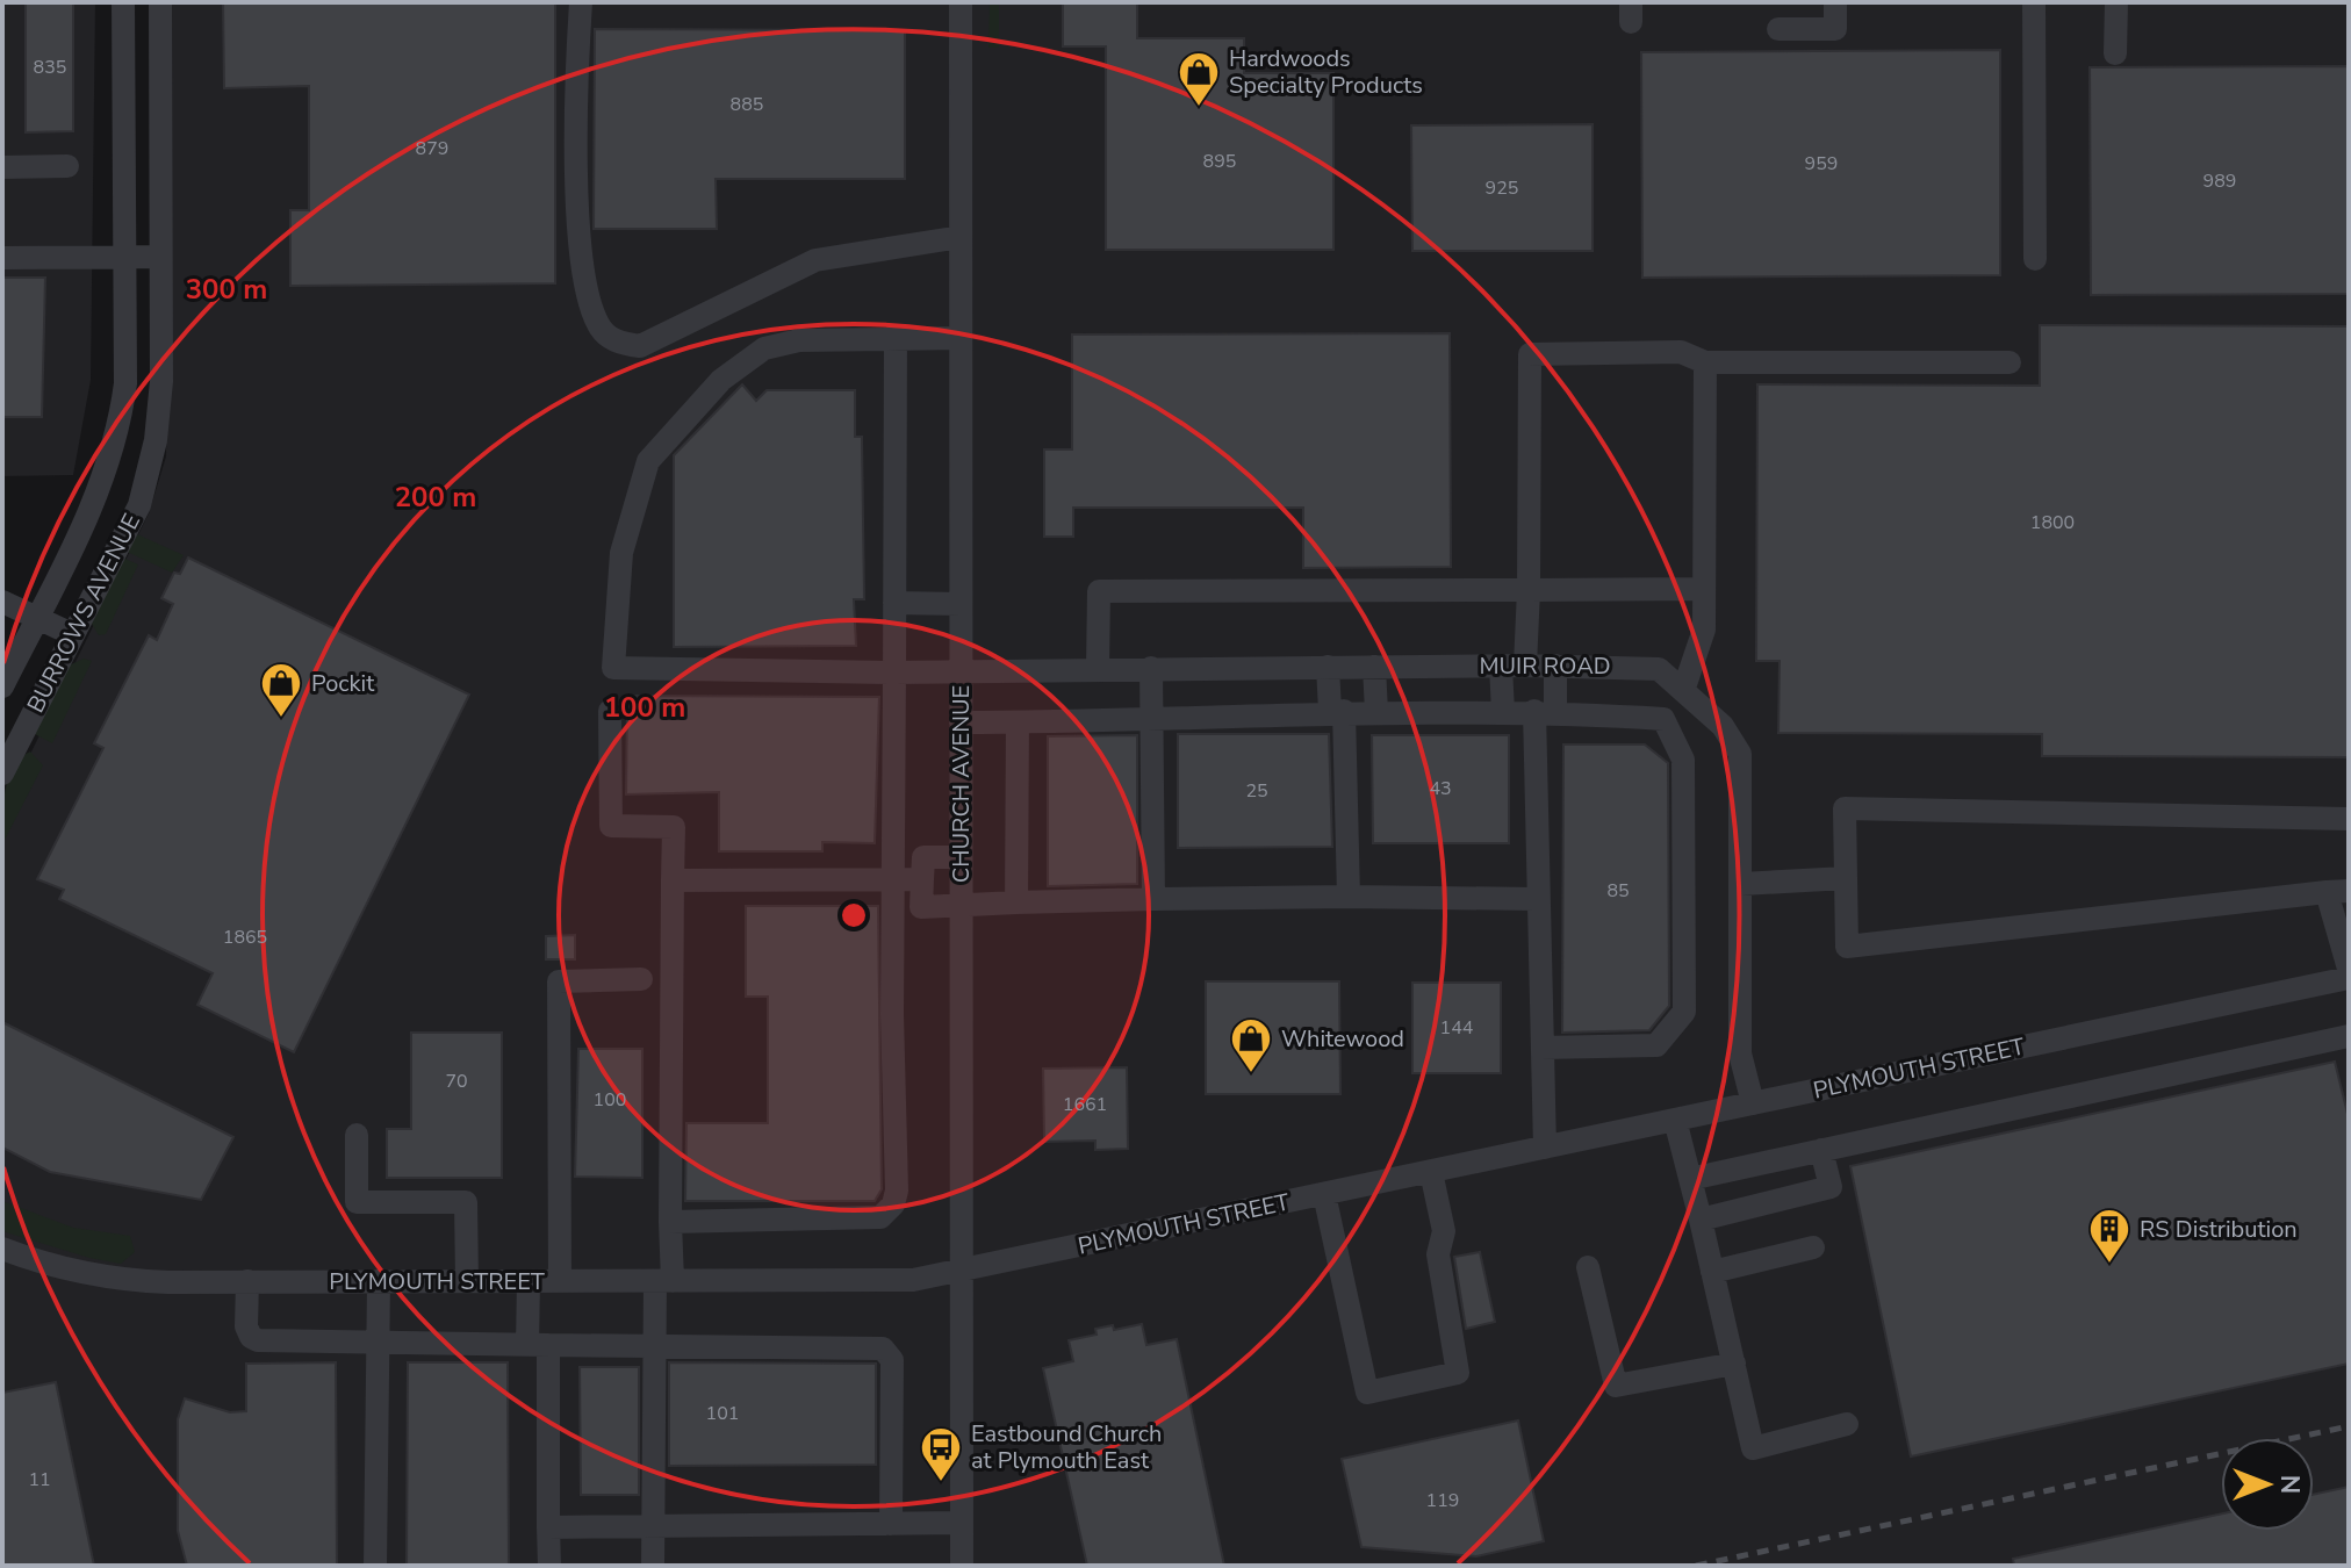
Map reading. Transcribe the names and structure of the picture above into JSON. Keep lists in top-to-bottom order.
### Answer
{
  "streets": {
    "street": [
      "BURROWS AVENUE",
      "MUIR ROAD",
      "CHURCH AVENUE",
      "PLYMOUTH STREET"
    ]
  },
  "crossings": [
    ["MUIR ROAD", "CHURCH AVENUE"],
    ["MUIR ROAD", "PLYMOUTH STREET"],
    ["CHURCH AVENUE", "PLYMOUTH STREET"]
  ],
  "places": {
    "shop": ["Hardwoods Specialty Products", "Pockit", "Whitewood"],
    "building": ["RS Distribution"],
    "bus stop": ["Eastbound Church at Plymouth East"]
  },
  "house_numbers": [
    "835",
    "885",
    "879",
    "895",
    "959",
    "989",
    "925",
    "1800",
    "43",
    "25",
    "85",
    "1865",
    "144",
    "70",
    "100",
    "1661",
    "101",
    "11",
    "119"
  ],
  "north": "right",
  "rings": ["300 m", "200 m", "100 m"]
}
